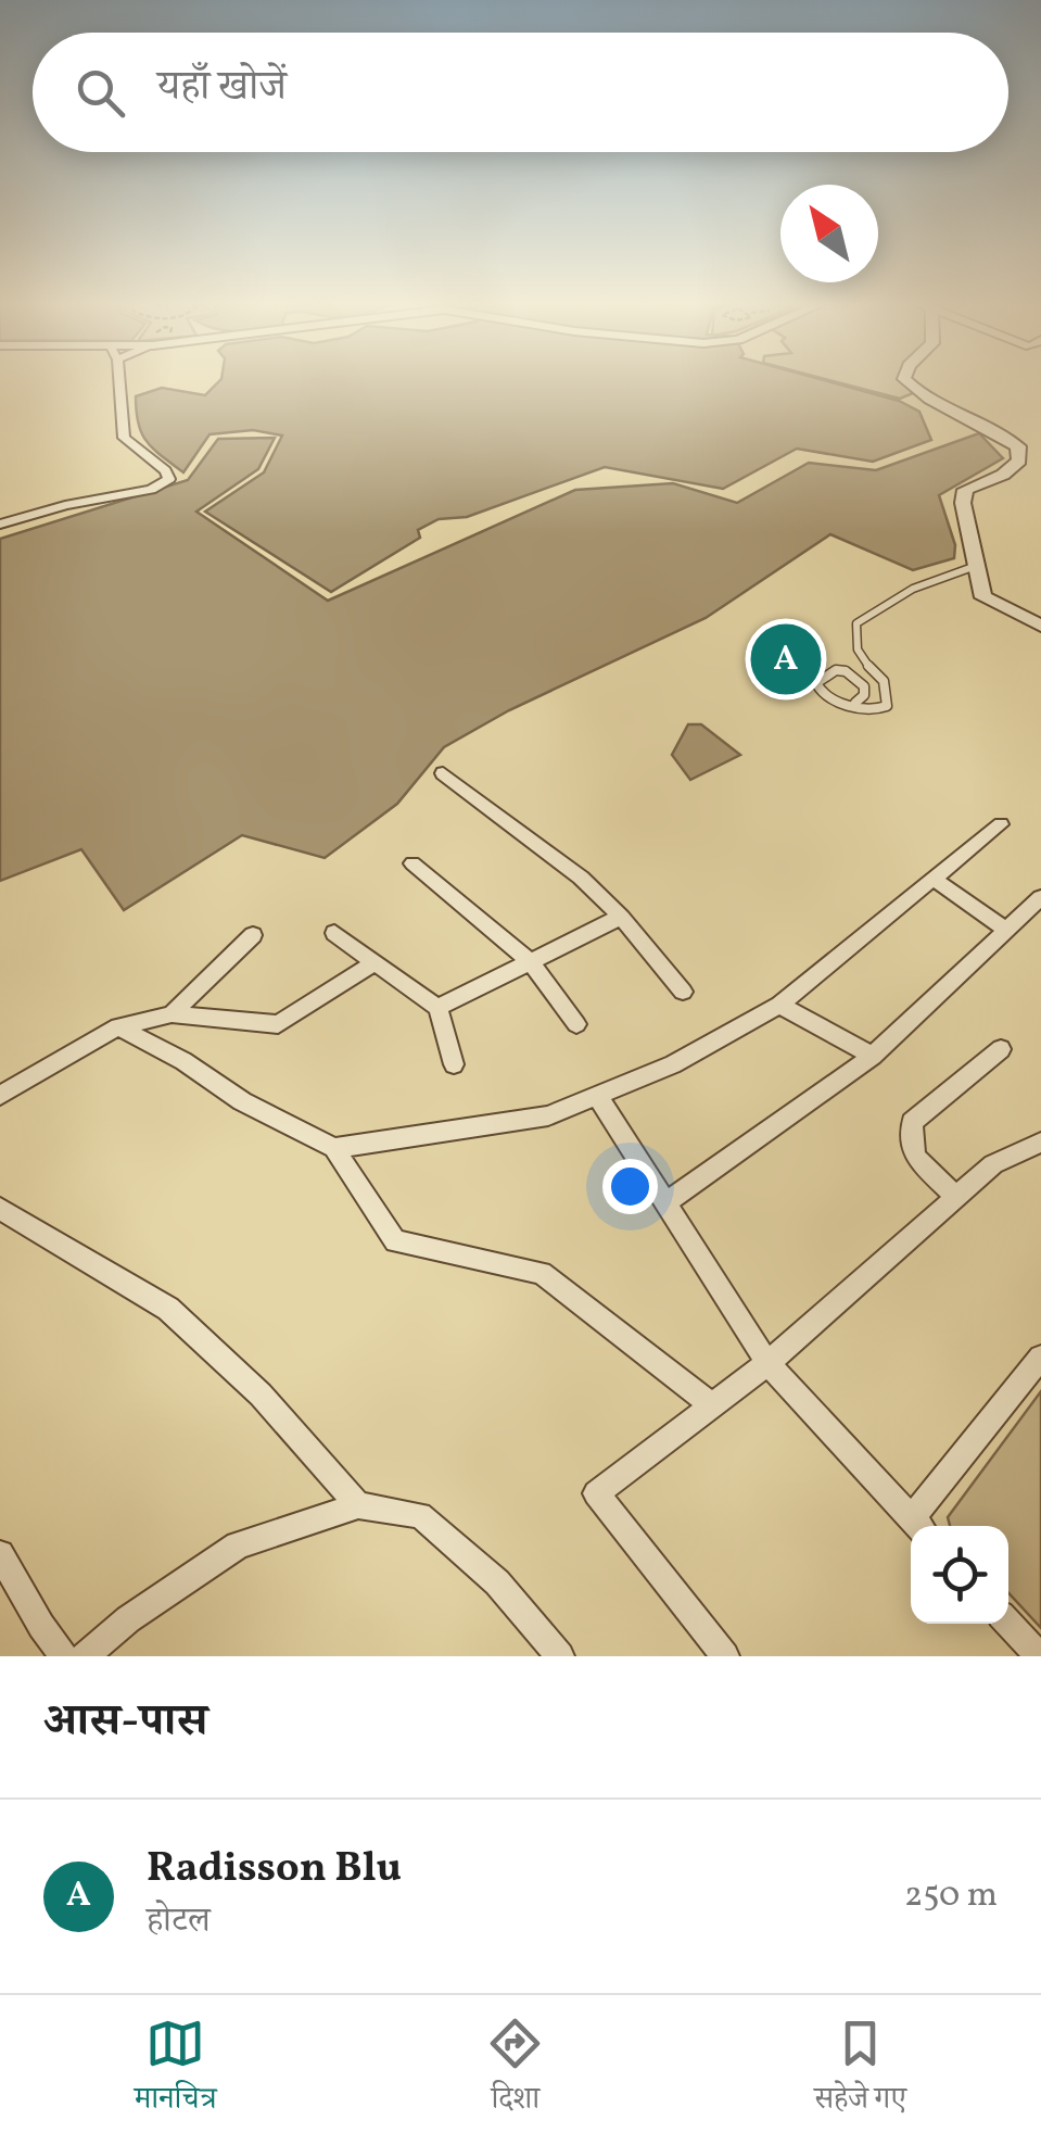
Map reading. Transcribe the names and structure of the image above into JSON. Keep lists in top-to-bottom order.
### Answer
{
  "north": "top left",
  "page": {
    "search": "यहाँ खोजें",
    "pins": "A",
    "heading": "आस-पास",
    "list": [
      {
        "mark": "A",
        "name": "Radisson Blu",
        "note": "होटल",
        "value": "250 m"
      }
    ],
    "nav": ["मानचित्र", "दिशा", "सहेजे गए"]
  }
}
